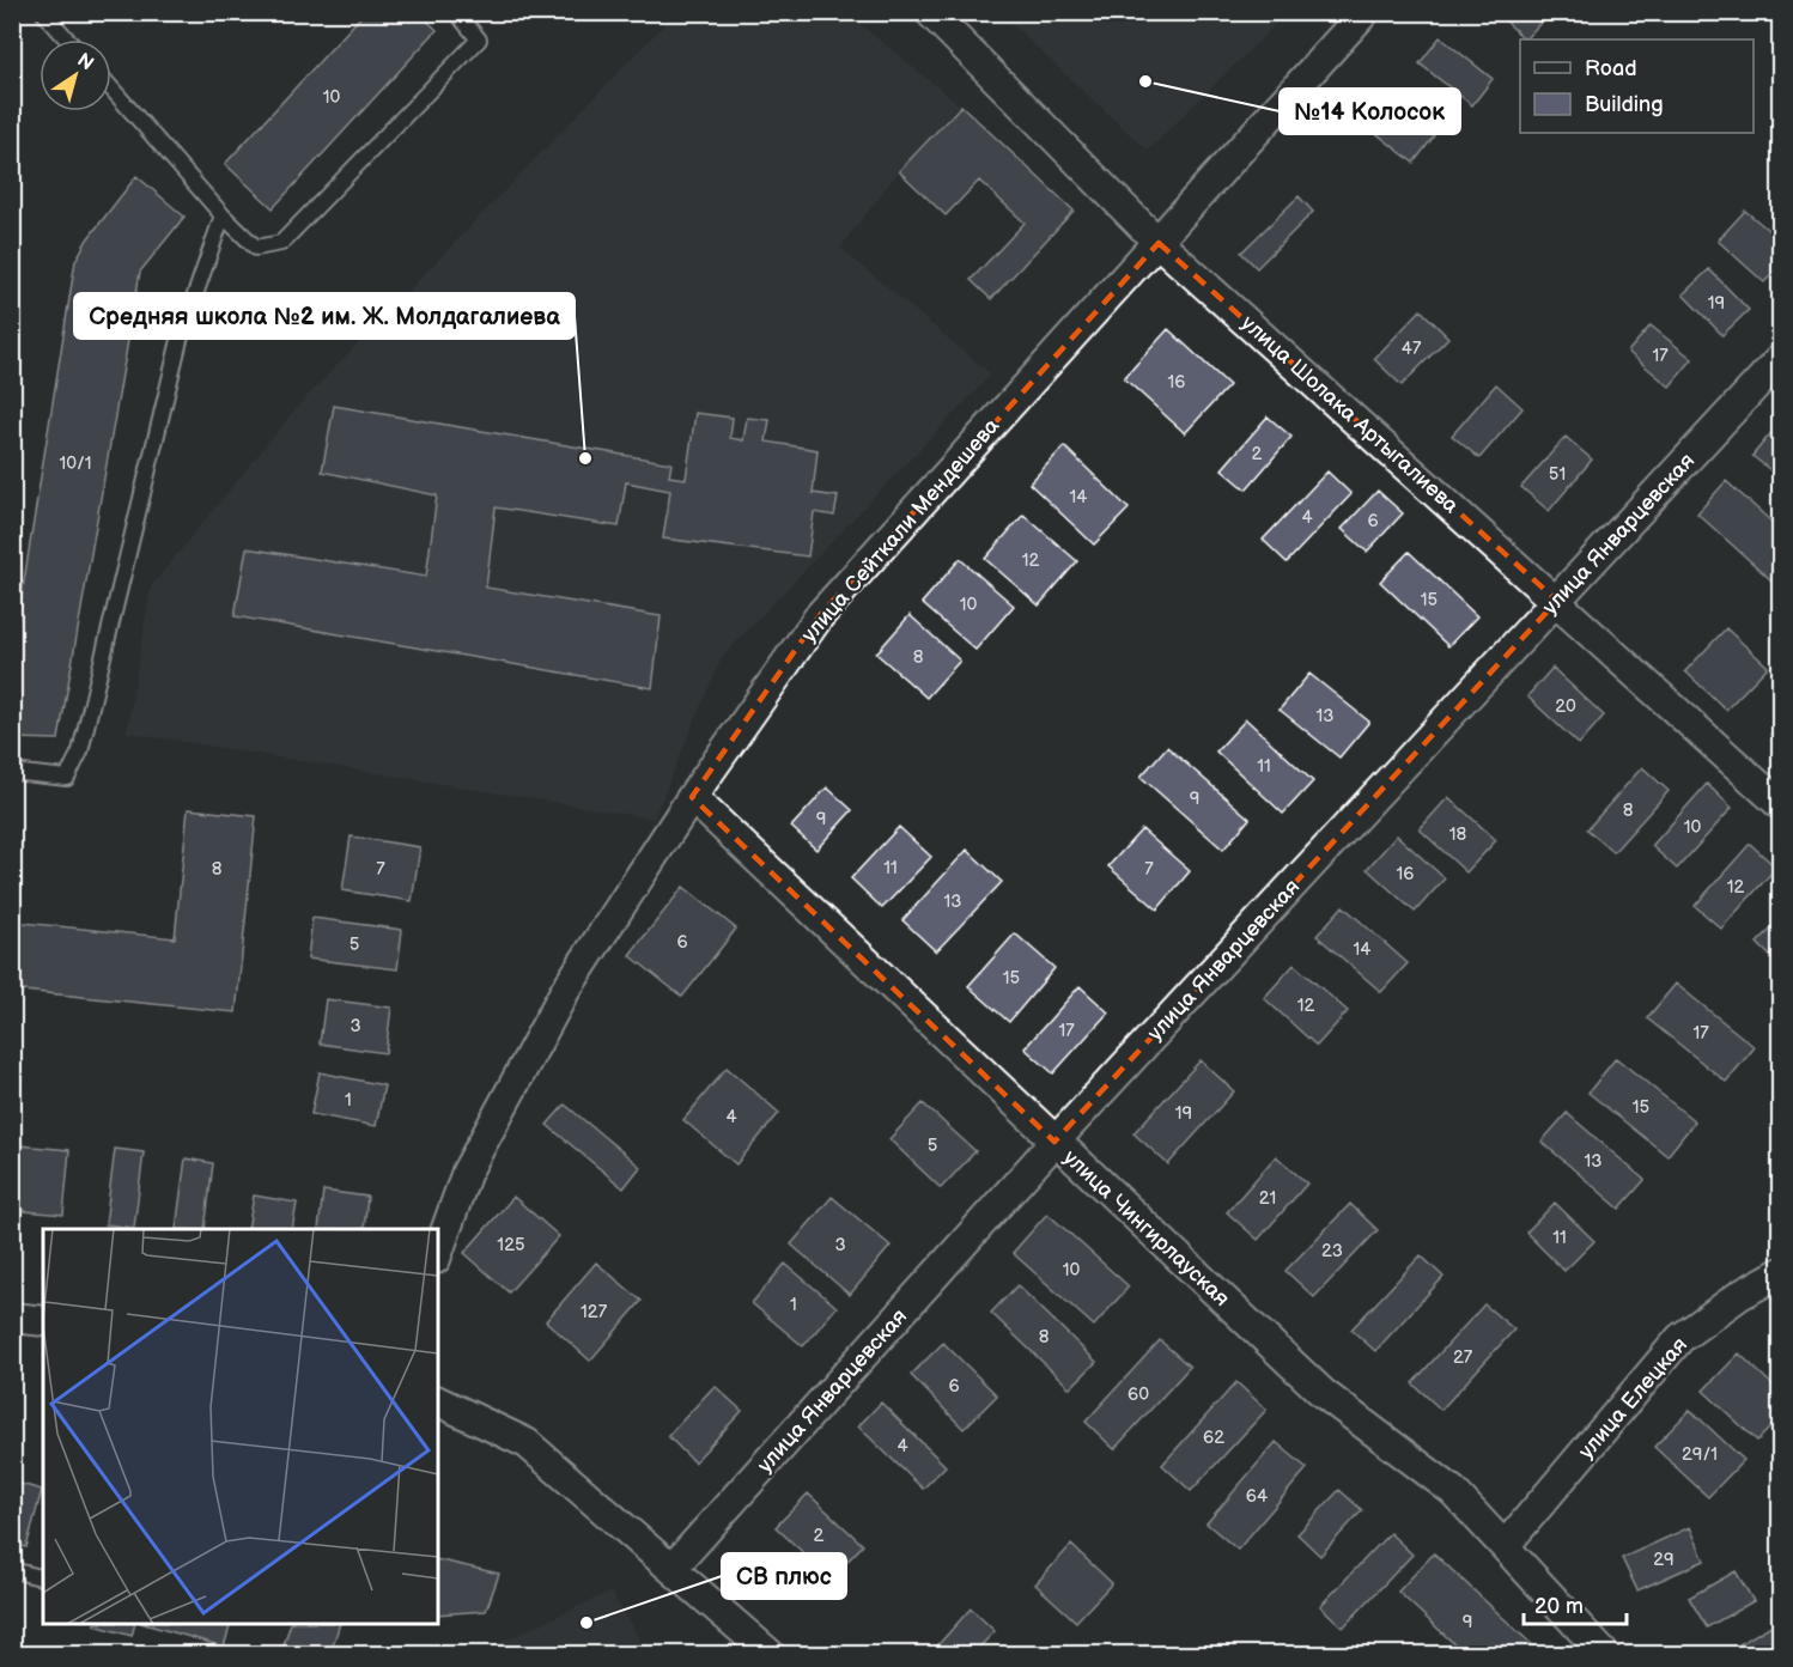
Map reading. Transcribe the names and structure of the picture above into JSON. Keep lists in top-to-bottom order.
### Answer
{
  "streets": {
    "street": [
      "улица Шолака Артыгалиева",
      "улица Сейткали Мендешева",
      "улица Январцевская",
      "улица Чингирлауская",
      "улица Елецкая"
    ]
  },
  "crossings": [
    ["улица Шолака Артыгалиева", "улица Сейткали Мендешева"],
    ["улица Шолака Артыгалиева", "улица Январцевская"],
    ["улица Сейткали Мендешева", "улица Чингирлауская"],
    ["улица Январцевская", "улица Чингирлауская"],
    ["улица Чингирлауская", "улица Елецкая"]
  ],
  "places": ["№14 Колосок", "Средняя школа №2 им. Ж. Молдагалиева", "СВ плюс"],
  "house_numbers": [
    "10",
    "19",
    "47",
    "17",
    "16",
    "2",
    "10/1",
    "51",
    "14",
    "4",
    "6",
    "12",
    "15",
    "10",
    "8",
    "20",
    "13",
    "11",
    "9",
    "8",
    "9",
    "10",
    "18",
    "11",
    "8",
    "7",
    "7",
    "16",
    "12",
    "13",
    "6",
    "5",
    "14",
    "15",
    "12",
    "3",
    "17",
    "17",
    "1",
    "15",
    "19",
    "4",
    "5",
    "13",
    "21",
    "11",
    "125",
    "3",
    "23",
    "10",
    "1",
    "127",
    "8",
    "27",
    "6",
    "60",
    "62",
    "4",
    "29/1",
    "64",
    "2",
    "29",
    "9"
  ],
  "legend": ["Road", "Building"],
  "scale_bar": "20 m",
  "north": "top right"
}
